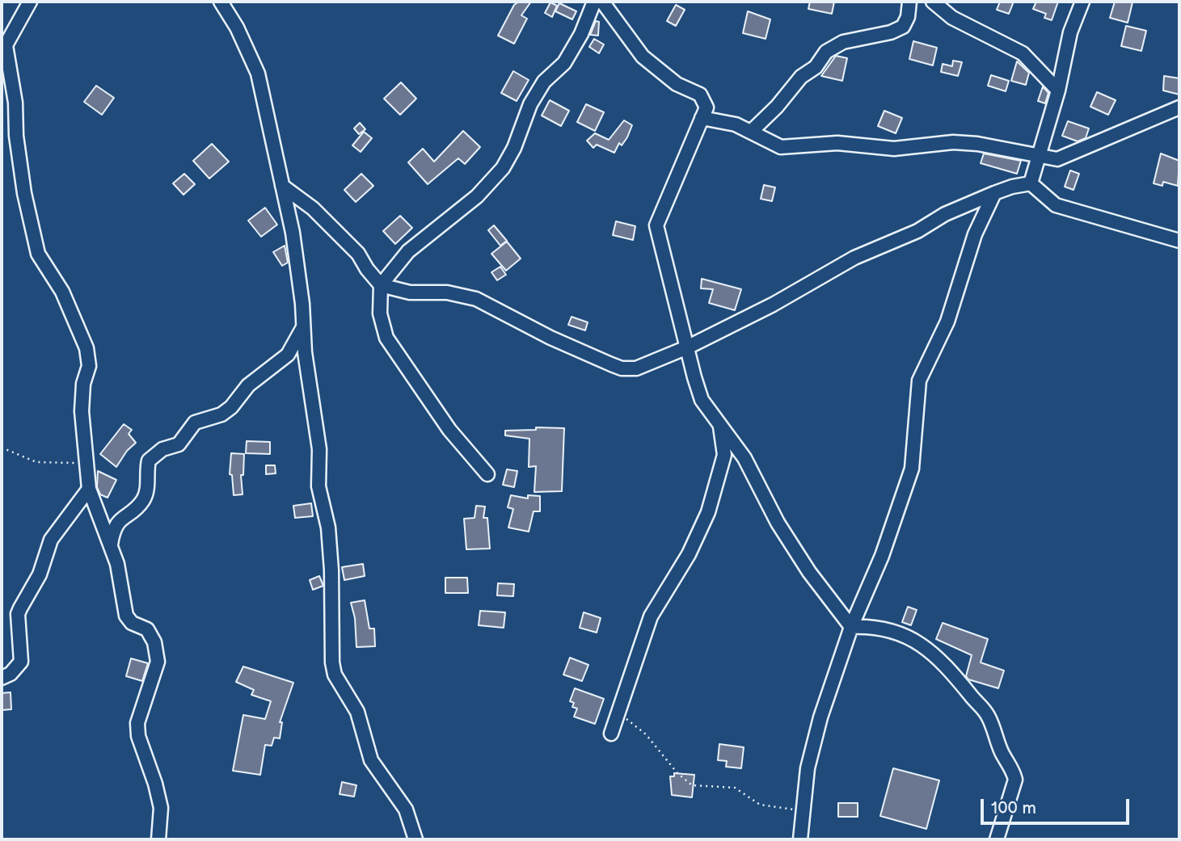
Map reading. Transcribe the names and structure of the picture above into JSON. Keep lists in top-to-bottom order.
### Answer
{
  "scale_bar": "100 m"
}
